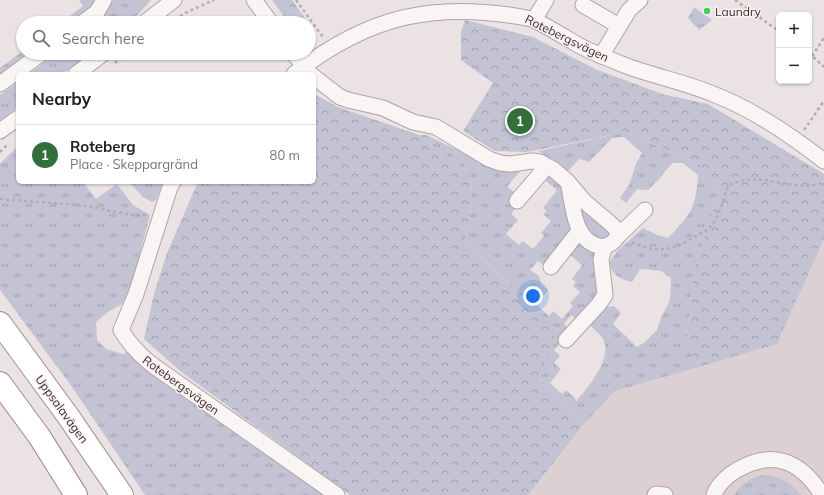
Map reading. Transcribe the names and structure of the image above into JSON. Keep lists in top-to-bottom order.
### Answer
{
  "streets": {
    "highway": ["Uppsalavägen"],
    "street": ["Rotebergsvägen"]
  },
  "places": ["Laundry"],
  "page": {
    "map_buttons": ["+", "−"],
    "search": "Search here",
    "heading": "Nearby",
    "pins": "1",
    "list": [
      {
        "mark": "1",
        "name": "Roteberg",
        "note": "Place · Skeppargränd",
        "value": "80 m"
      }
    ]
  }
}
